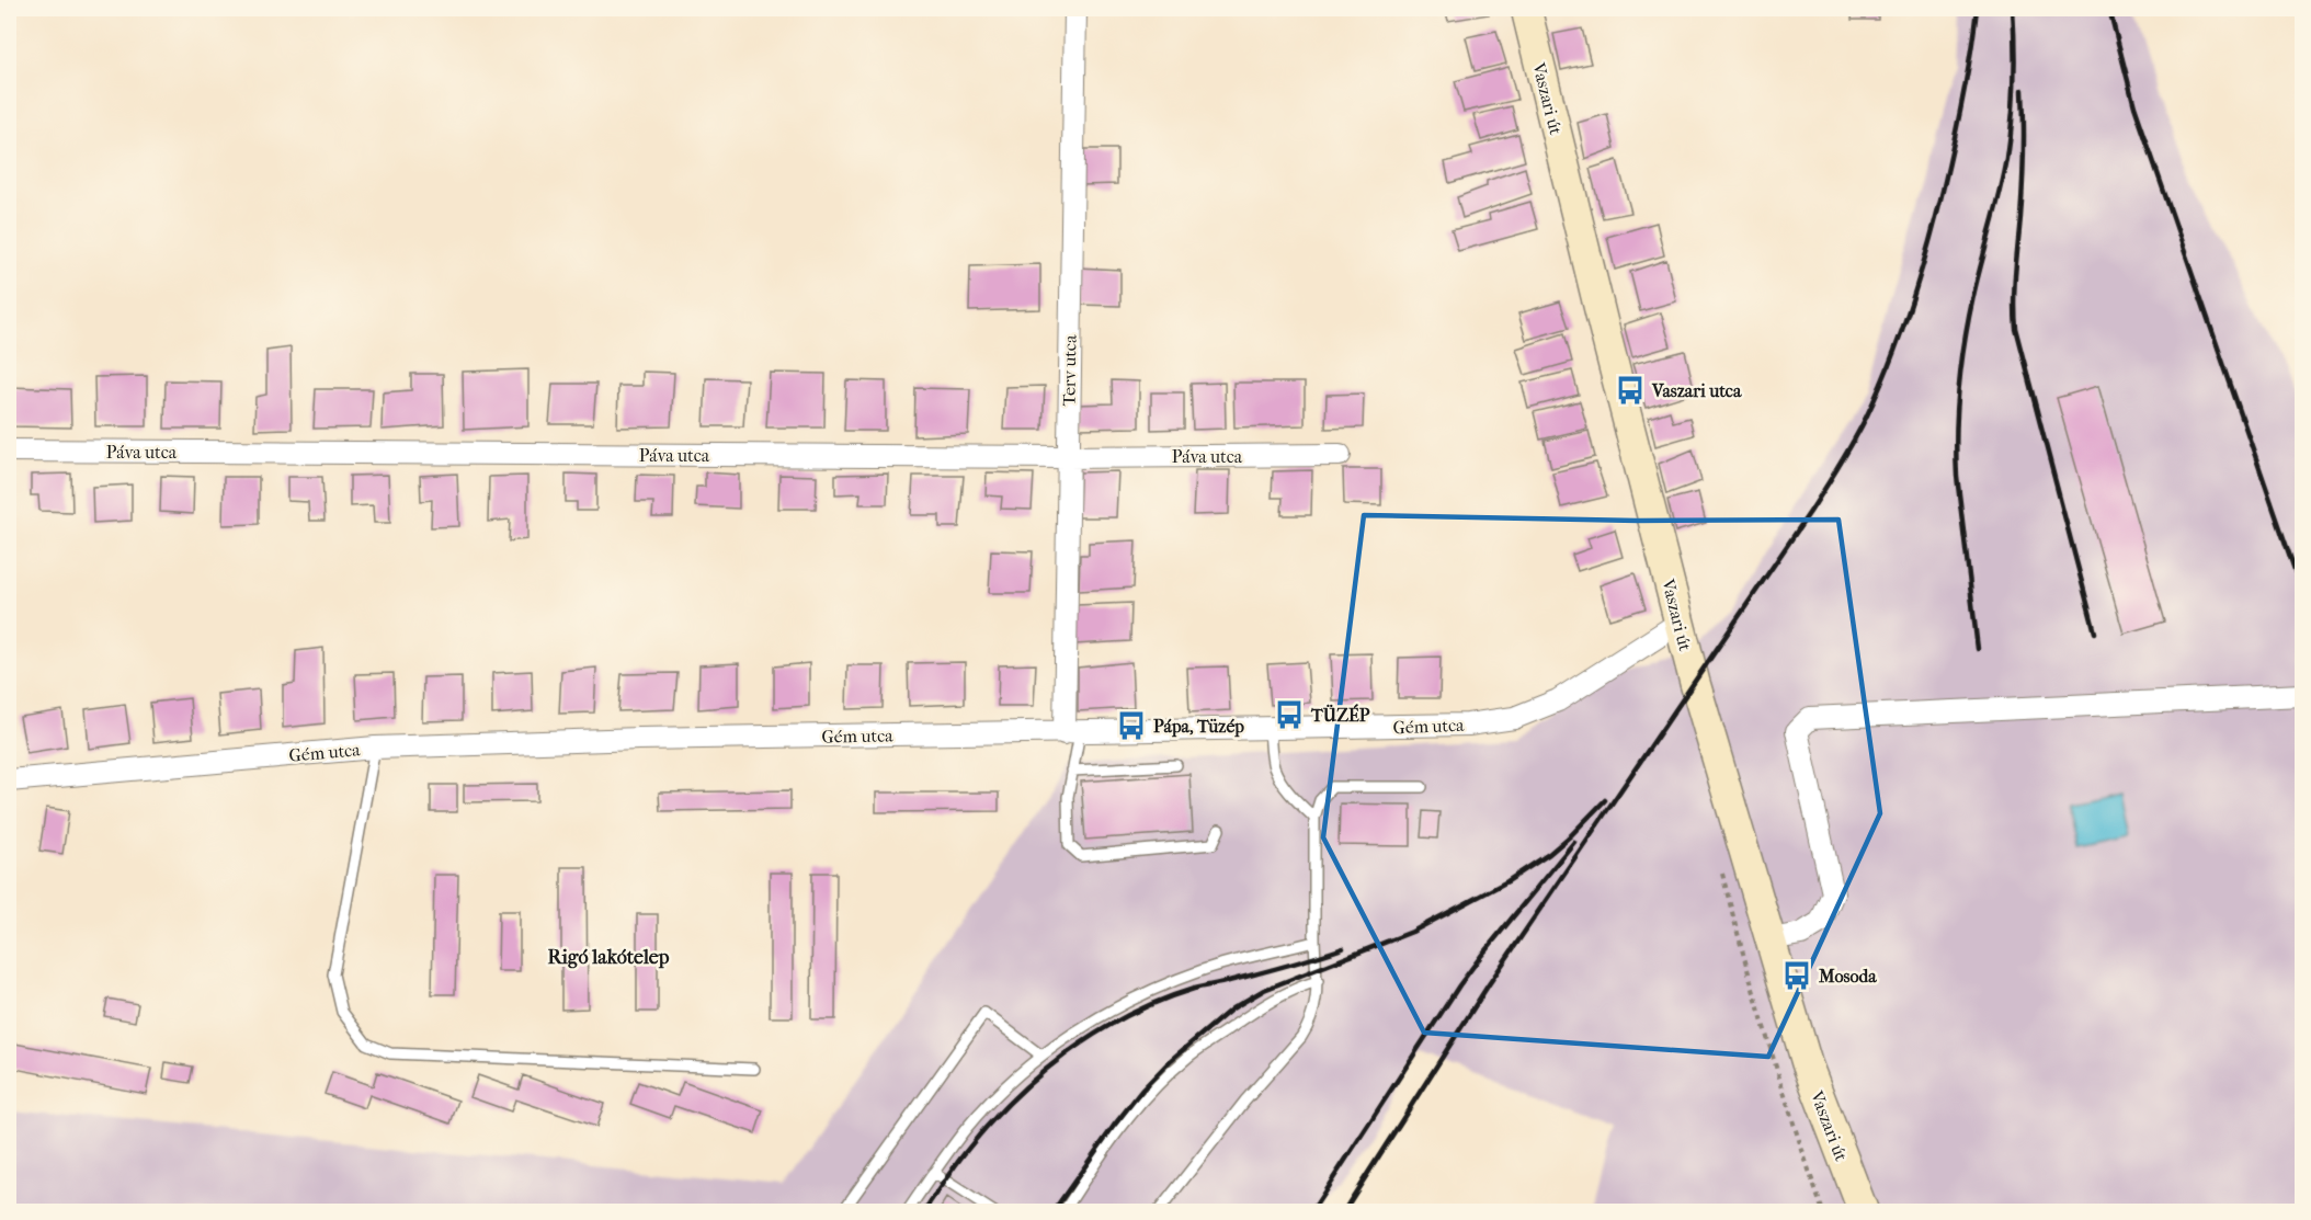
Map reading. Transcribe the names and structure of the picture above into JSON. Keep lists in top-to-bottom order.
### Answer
{
  "streets": {
    "main road": ["Vaszari út"],
    "street": ["Terv utca", "Páva utca", "Gém utca"]
  },
  "crossings": [
    ["Vaszari út", "Gém utca"],
    ["Terv utca", "Páva utca"],
    ["Terv utca", "Gém utca"]
  ],
  "districts": ["Rigó lakótelep"],
  "places": {
    "bus stop": [
      "Vaszari utca",
      "TÜZÉP",
      "Pápa, Tüzép",
      "Mosoda"
    ]
  }
}
